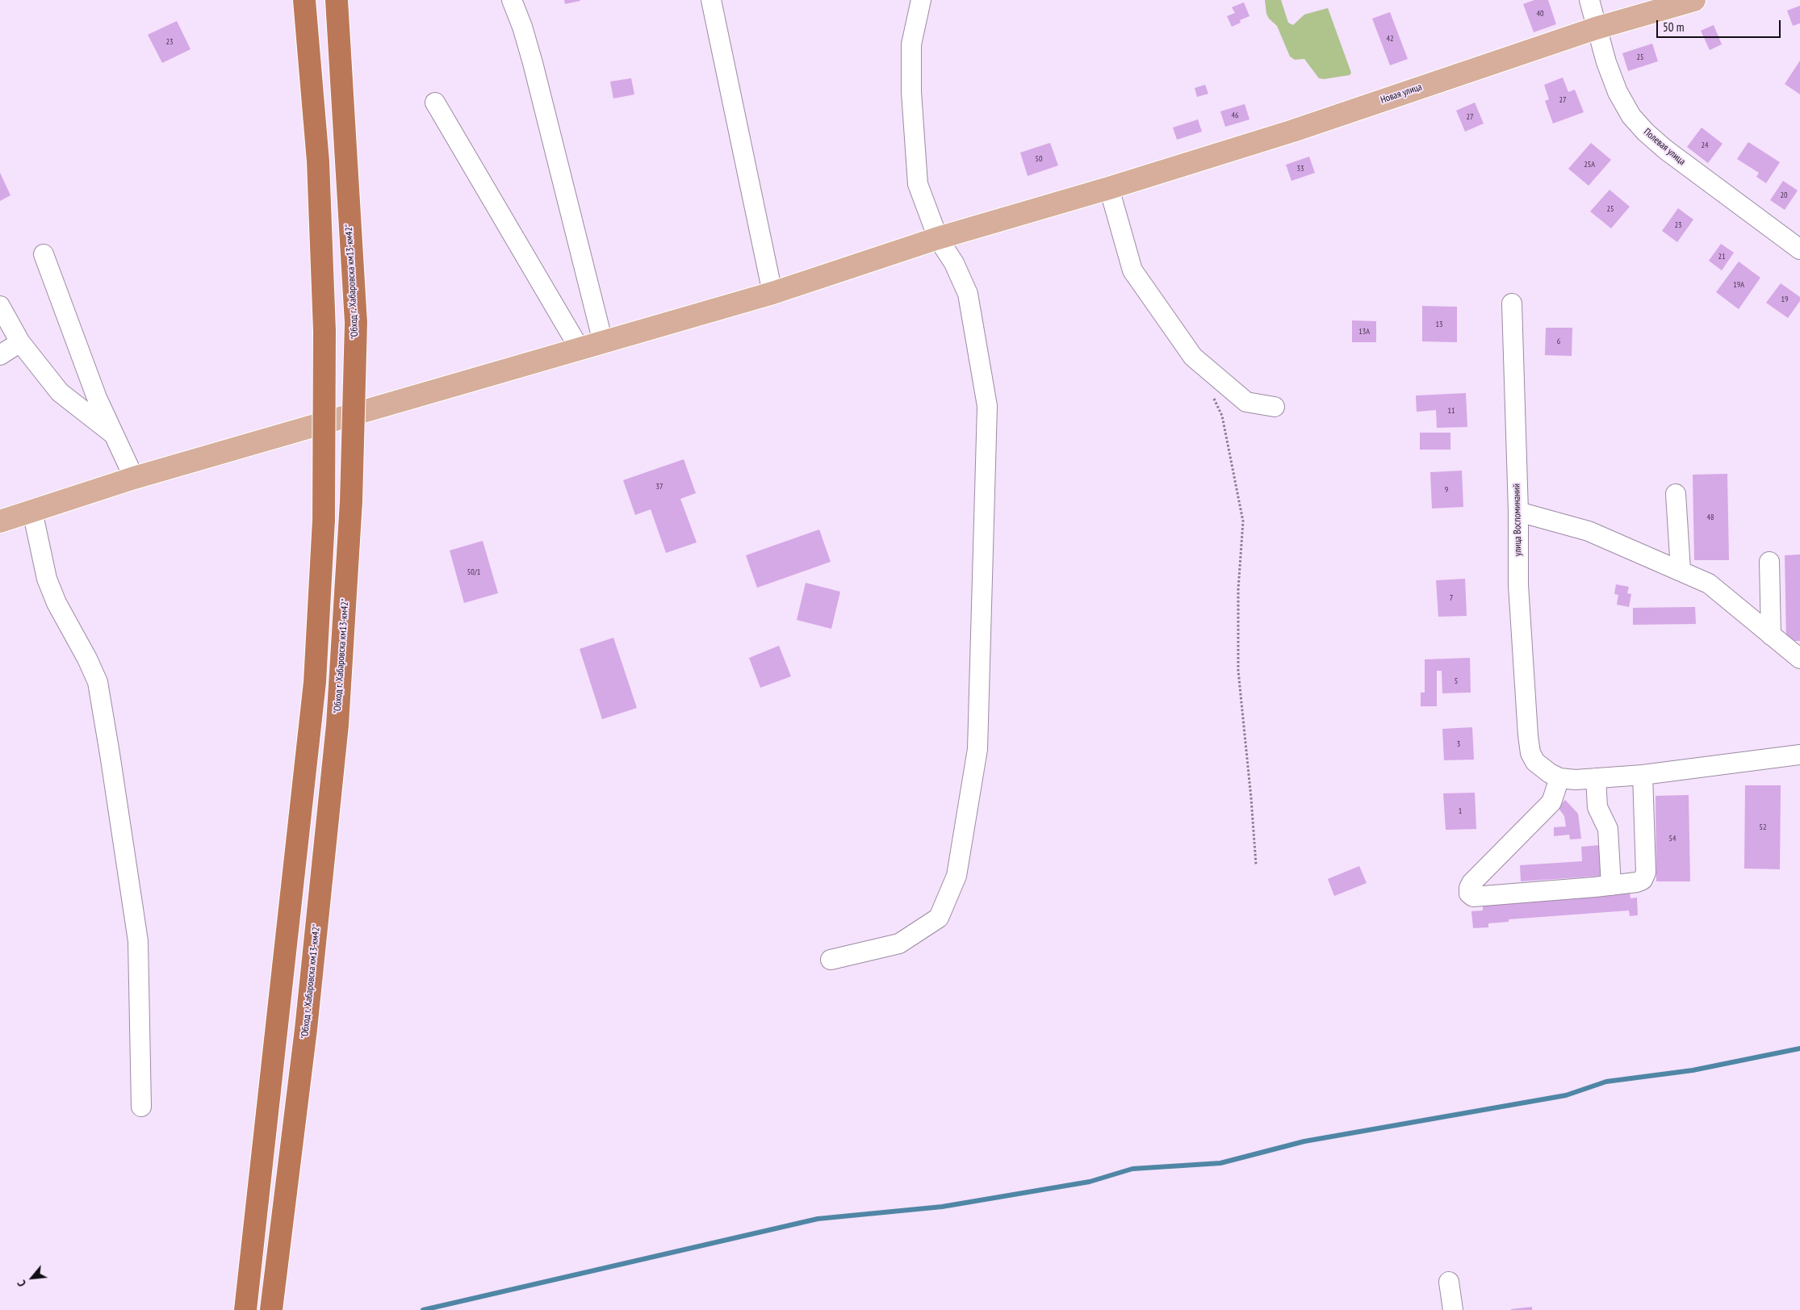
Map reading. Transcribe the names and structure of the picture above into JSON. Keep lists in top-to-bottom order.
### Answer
{
  "streets": {
    "highway": ["\"Обход г. Хабаровска км13-км42\""],
    "main road": ["Новая улица"],
    "street": ["Полевая улица", "улица Воспоминаний"]
  },
  "crossings": [
    ["Новая улица", "Полевая улица"]
  ],
  "house_numbers": [
    "40",
    "42",
    "23",
    "25",
    "27",
    "46",
    "27",
    "24",
    "50",
    "25А",
    "33",
    "20",
    "25",
    "23",
    "21",
    "19А",
    "19",
    "13",
    "13А",
    "6",
    "11",
    "37",
    "9",
    "48",
    "50/1",
    "7",
    "5",
    "3",
    "1",
    "52",
    "54"
  ],
  "scale_bar": "50 m",
  "north": "bottom left"
}
